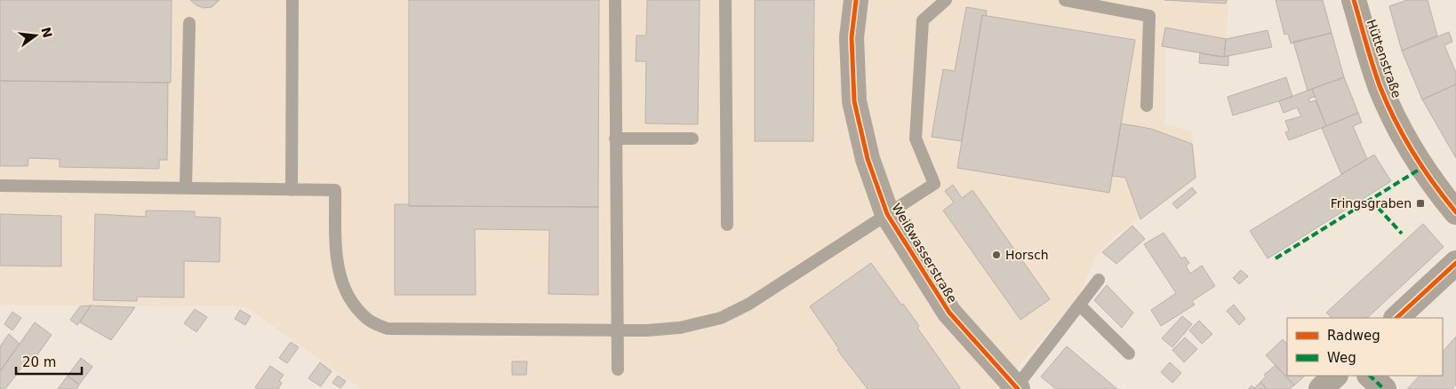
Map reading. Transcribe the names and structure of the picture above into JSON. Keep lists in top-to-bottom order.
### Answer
{
  "streets": {
    "street": ["Hüttenstraße", "Weißwasserstraße"]
  },
  "places": {
    "transit": ["Fringsgraben"],
    "other": ["Horsch"]
  },
  "legend": ["Radweg", "Weg"],
  "scale_bar": "20 m",
  "north": "right"
}
